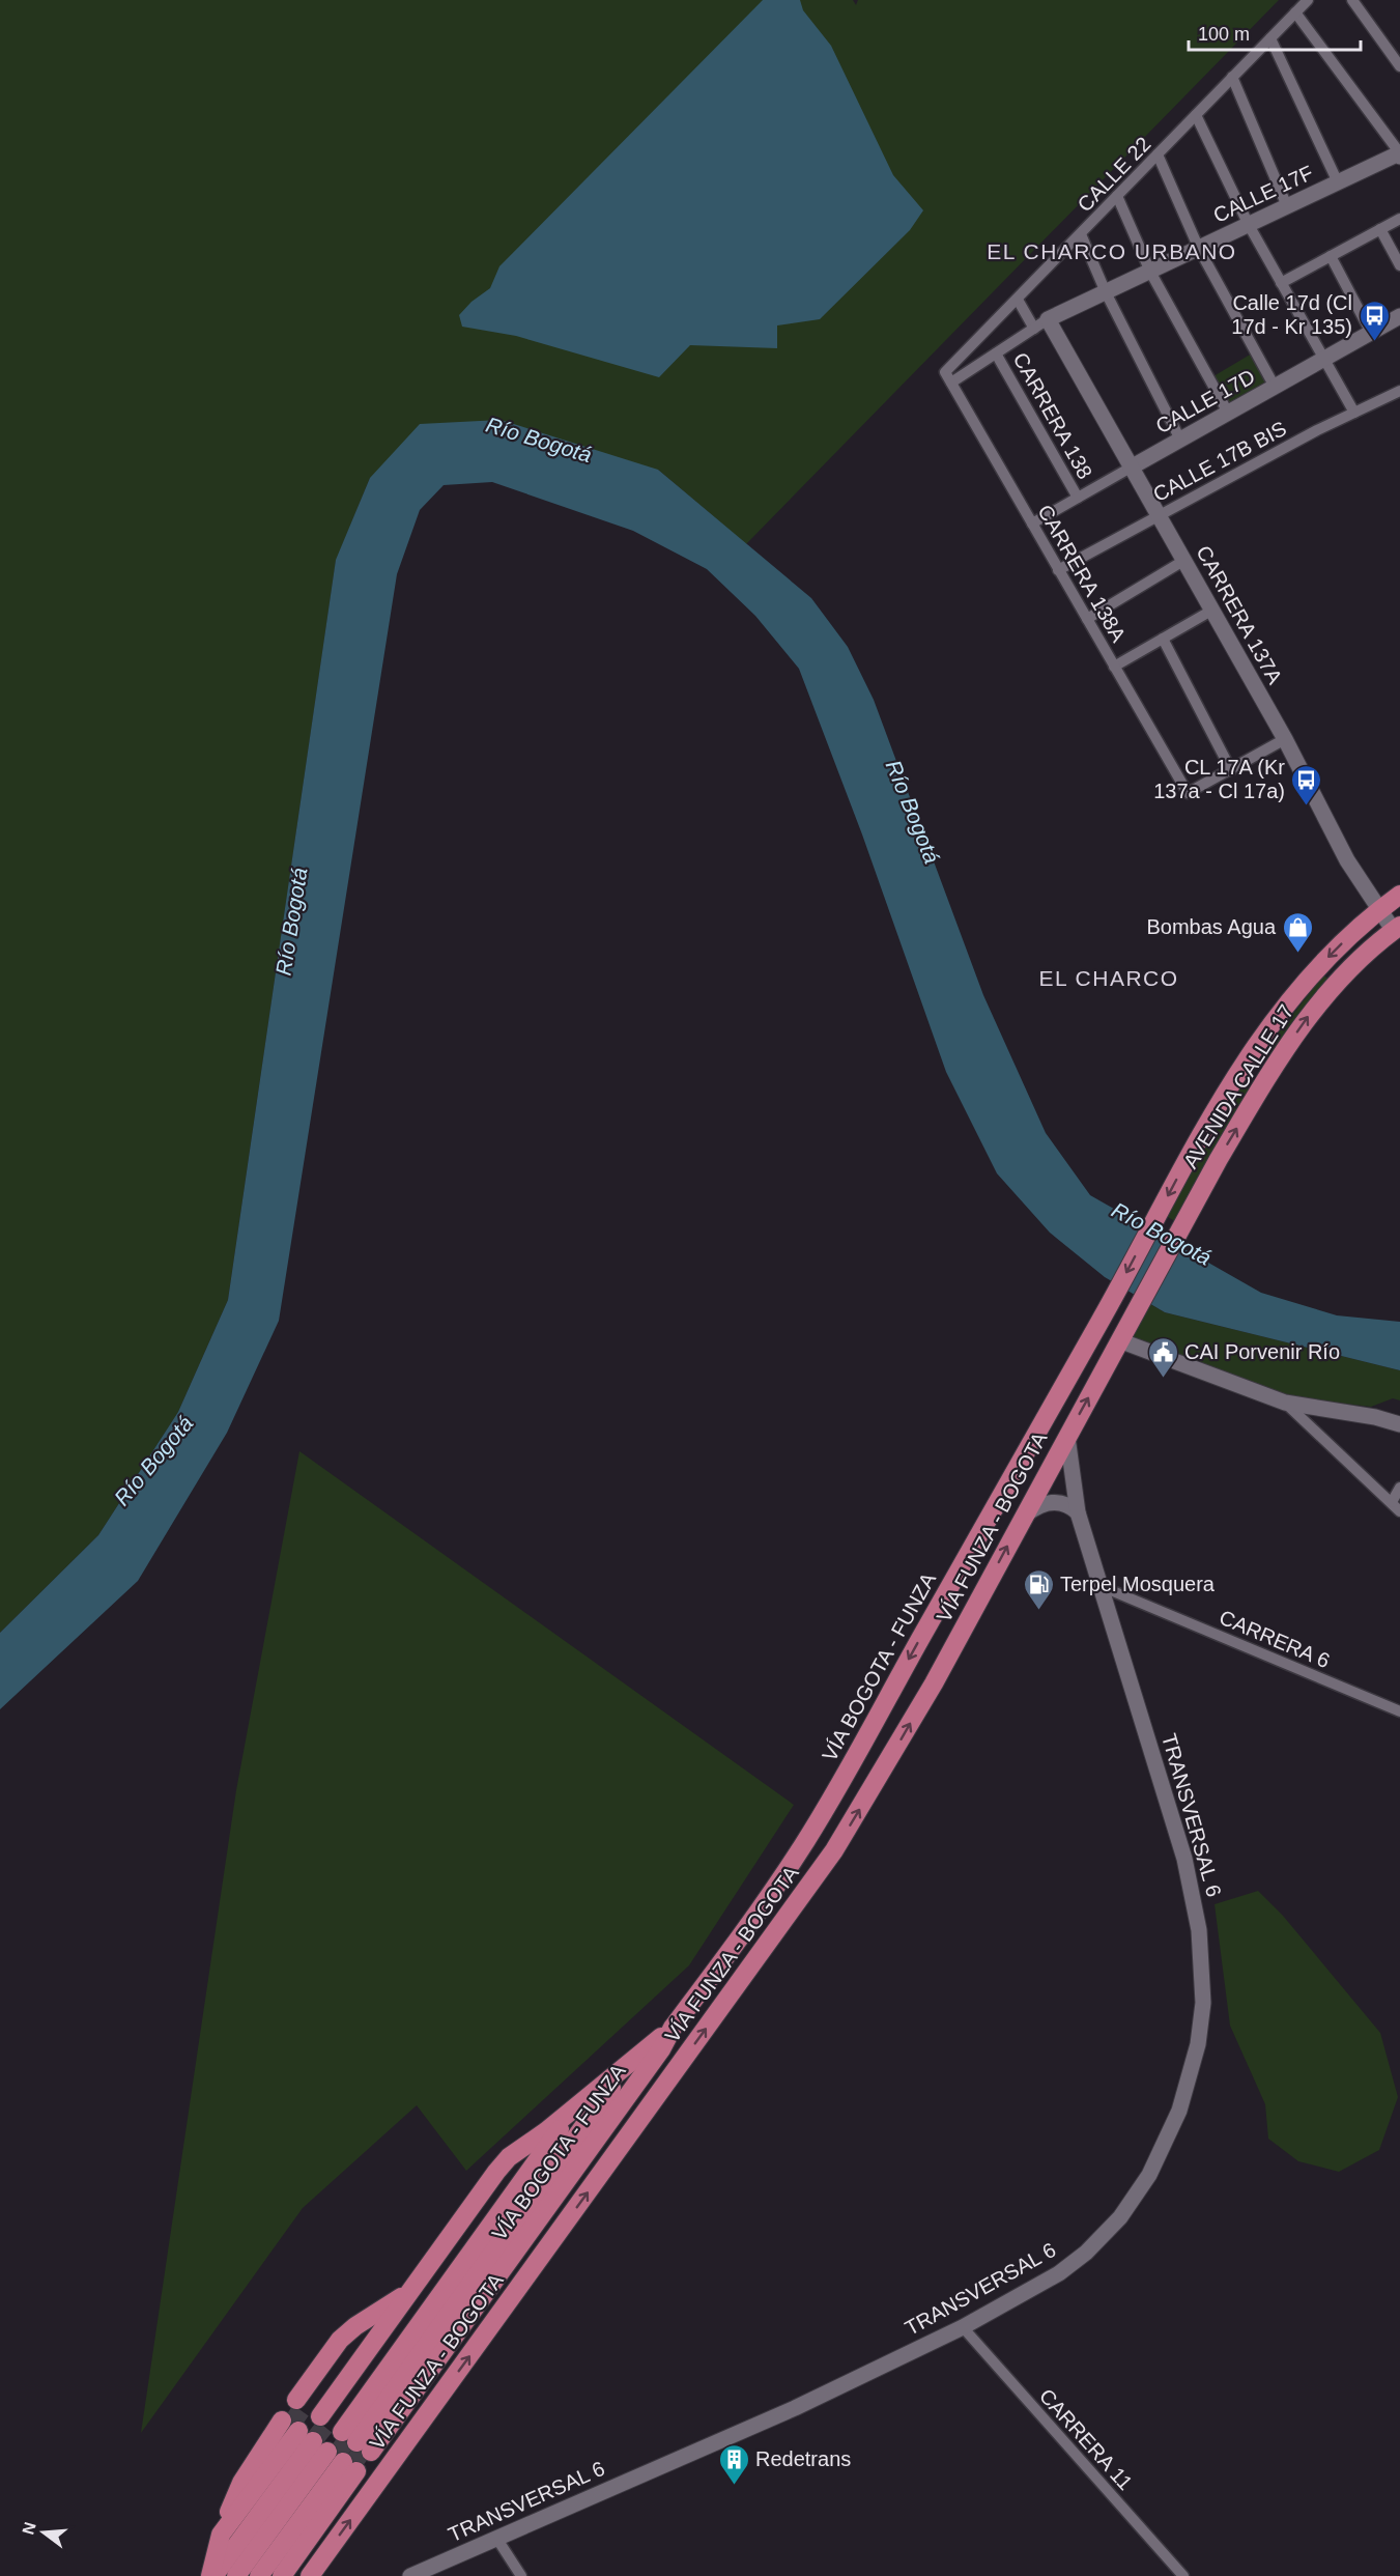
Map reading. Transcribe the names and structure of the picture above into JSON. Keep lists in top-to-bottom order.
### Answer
{
  "streets": {
    "main road": ["AVENIDA CALLE 17", "VÍA FUNZA - BOGOTA", "VÍA BOGOTA - FUNZA"],
    "street": [
      "CALLE 22",
      "CALLE 17F",
      "CALLE 17D",
      "CARRERA 138",
      "CALLE 17B BIS",
      "CARRERA 138A",
      "CARRERA 137A",
      "CARRERA 6",
      "TRANSVERSAL 6",
      "CARRERA 11"
    ]
  },
  "crossings": [
    ["CALLE 22", "CARRERA 138A"],
    ["CALLE 17F", "CARRERA 138"],
    ["CALLE 17F", "CARRERA 138A"],
    ["CALLE 17F", "CARRERA 137A"],
    ["CALLE 17D", "CARRERA 138"],
    ["CALLE 17D", "CARRERA 138A"],
    ["CALLE 17D", "CARRERA 137A"],
    ["CALLE 17B BIS", "CARRERA 138A"],
    ["CALLE 17B BIS", "CARRERA 137A"],
    ["CARRERA 137A", "AVENIDA CALLE 17"],
    ["AVENIDA CALLE 17", "VÍA FUNZA - BOGOTA"],
    ["AVENIDA CALLE 17", "VÍA BOGOTA - FUNZA"],
    ["VÍA FUNZA - BOGOTA", "TRANSVERSAL 6"],
    ["CARRERA 6", "TRANSVERSAL 6"],
    ["TRANSVERSAL 6", "CARRERA 11"]
  ],
  "districts": ["EL CHARCO URBANO", "EL CHARCO"],
  "water": ["Río Bogotá"],
  "places": {
    "bus stop": ["Calle 17d (Cl 17d - Kr 135)", "CL 17A (Kr 137a - Cl 17a)"],
    "shop": ["Bombas Agua"],
    "public building": ["CAI Porvenir Río"],
    "fuel station": ["Terpel Mosquera"],
    "building": ["Redetrans"]
  },
  "scale_bar": "100 m",
  "north": "left"
}
